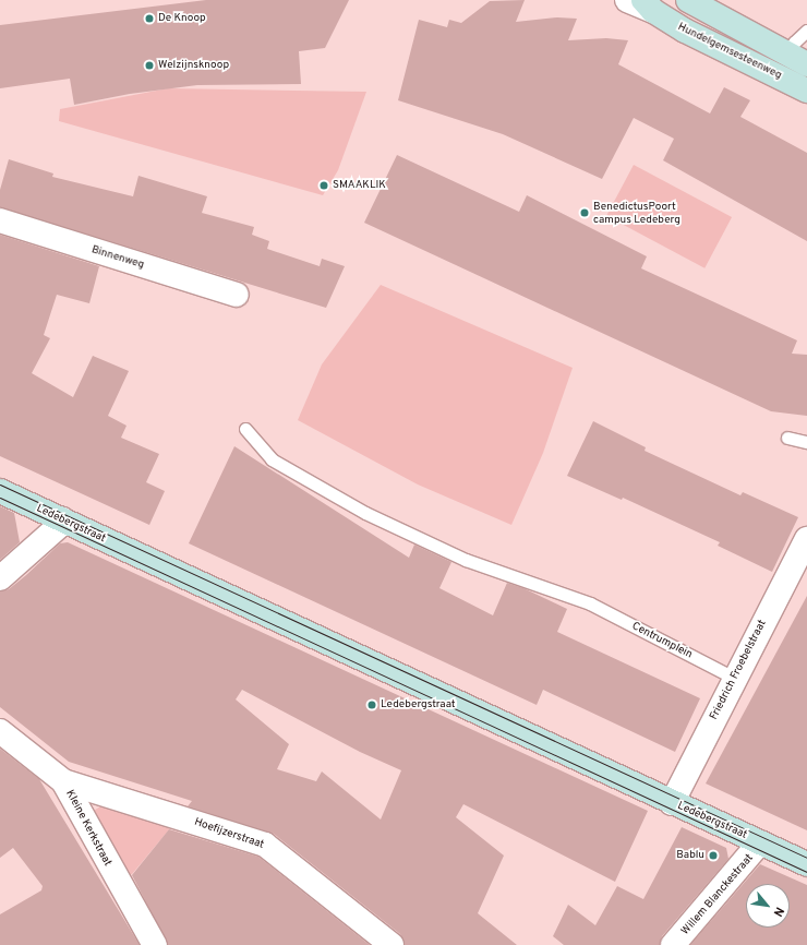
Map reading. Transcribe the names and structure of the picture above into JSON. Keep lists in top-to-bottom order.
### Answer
{
  "streets": {
    "street": [
      "Hundelgemsesteenweg",
      "Binnenweg",
      "Ledebergstraat",
      "Friedrich Froebelstraat",
      "Kleine Kerkstraat",
      "Hoefijzerstraat",
      "Willem Blanckestraat"
    ],
    "lane": ["Centrumplein"]
  },
  "crossings": [
    ["Ledebergstraat", "Friedrich Froebelstraat"],
    ["Ledebergstraat", "Willem Blanckestraat"],
    ["Centrumplein", "Friedrich Froebelstraat"],
    ["Kleine Kerkstraat", "Hoefijzerstraat"]
  ],
  "places": [
    "De Knoop",
    "Welzijnsknoop",
    "SMAAKLIK",
    "BenedictusPoort campus Ledeberg",
    "Ledebergstraat",
    "Bablu"
  ],
  "north": "bottom right"
}
